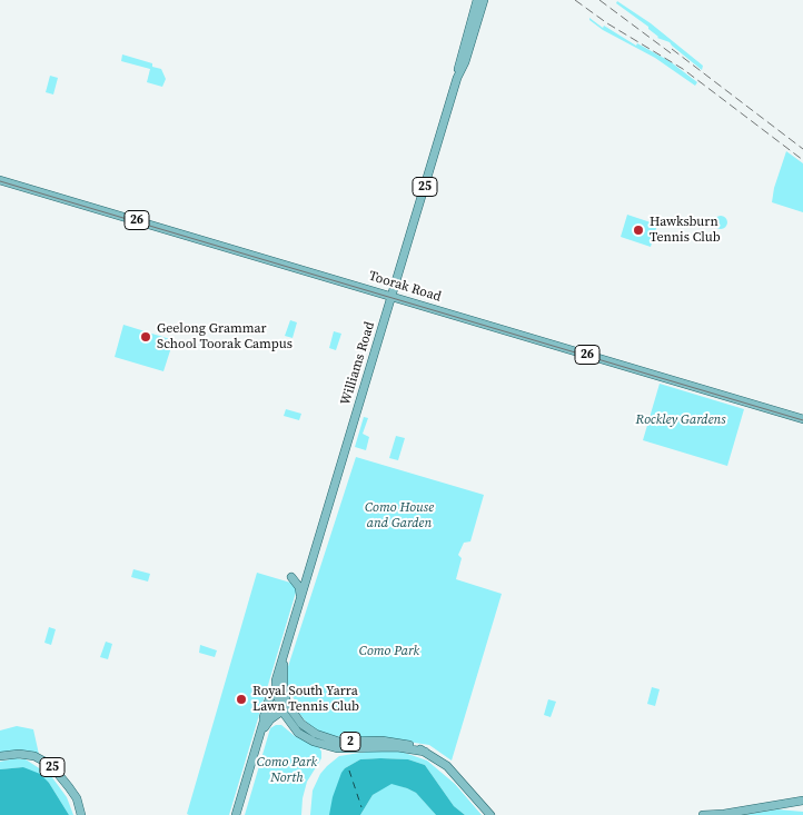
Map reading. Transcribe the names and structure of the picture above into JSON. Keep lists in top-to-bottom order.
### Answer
{
  "streets": {
    "main road": [
      "25",
      "26",
      "Toorak Road",
      "Williams Road",
      "2"
    ]
  },
  "crossings": [
    ["Toorak Road", "Williams Road"],
    ["Williams Road", "2"]
  ],
  "parks": [
    "Rockley Gardens",
    "Como House and Garden",
    "Como Park",
    "Como Park North"
  ],
  "places": ["Hawksburn Tennis Club", "Geelong Grammar School Toorak Campus", "Royal South Yarra Lawn Tennis Club"]
}
